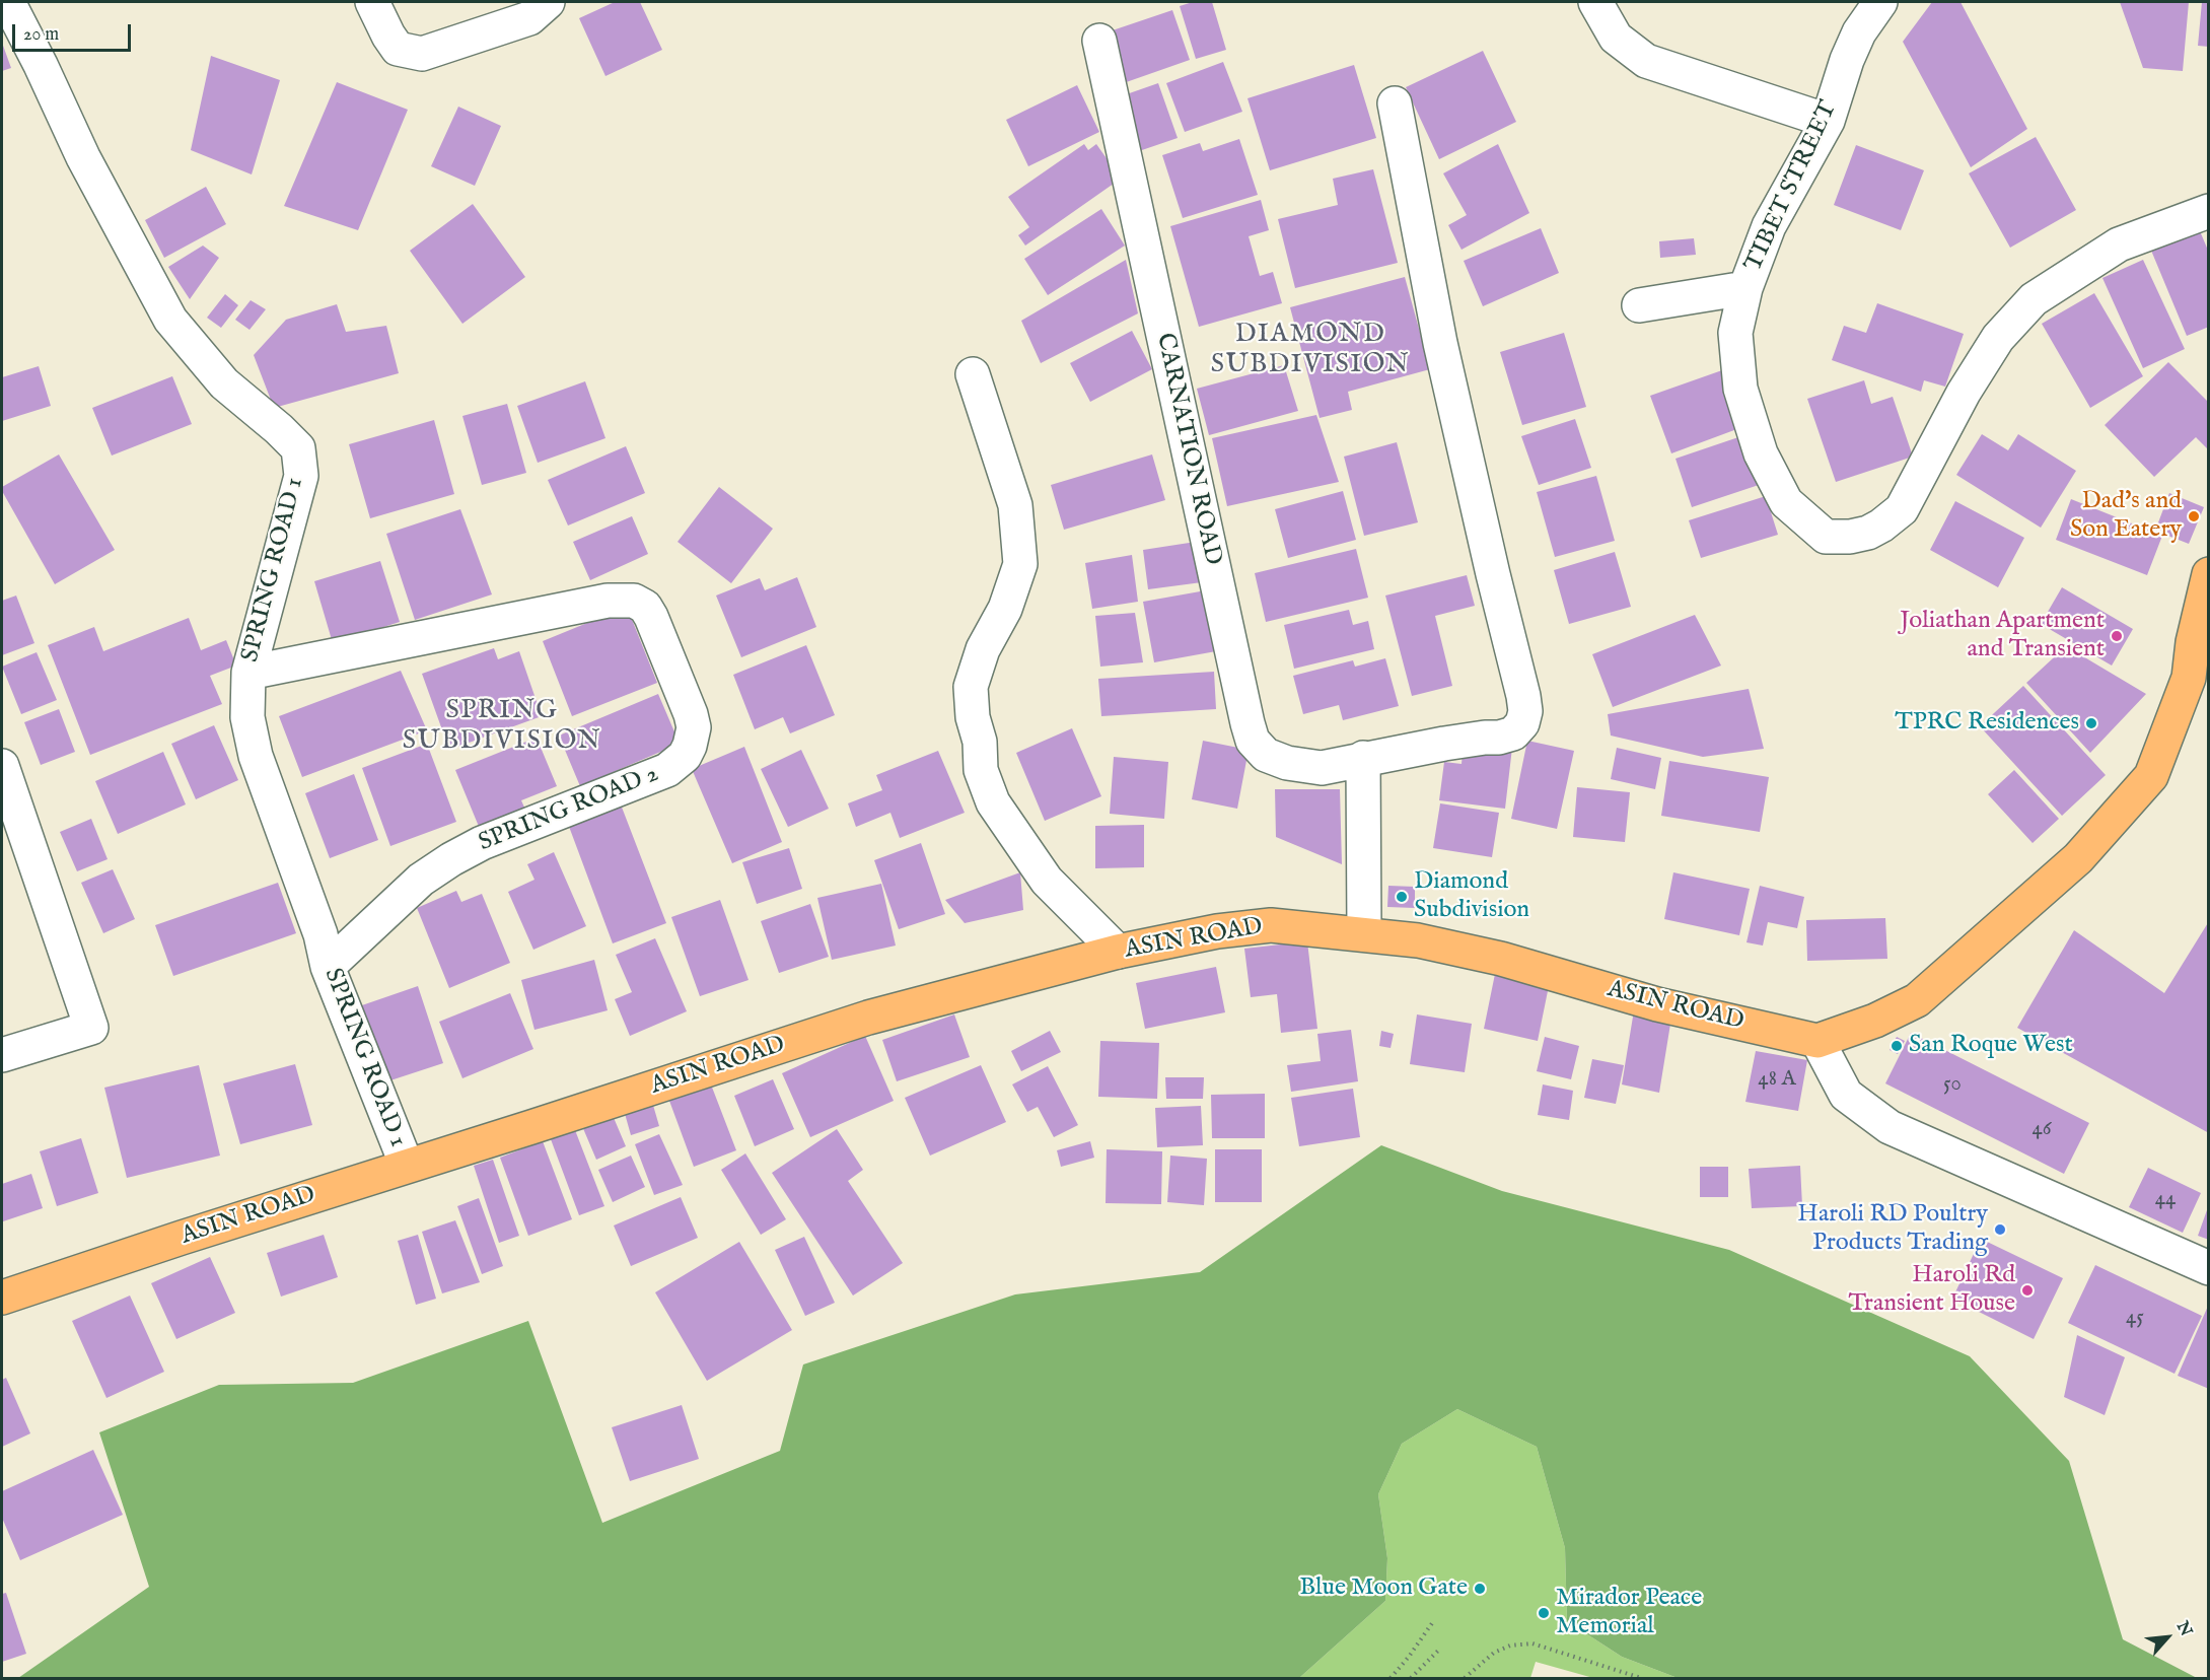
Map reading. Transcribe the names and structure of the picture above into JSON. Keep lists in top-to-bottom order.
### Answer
{
  "streets": {
    "main road": ["ASIN ROAD"],
    "street": [
      "TIBET STREET",
      "CARNATION ROAD",
      "SPRING ROAD 1",
      "SPRING ROAD 2"
    ]
  },
  "crossings": [
    ["SPRING ROAD 1", "SPRING ROAD 2"],
    ["SPRING ROAD 1", "ASIN ROAD"]
  ],
  "districts": ["DIAMOND SUBDIVISION", "SPRING SUBDIVISION"],
  "places": [
    "Dad's and Son Eatery",
    "Joliathan Apartment and Transient",
    "TPRC Residences",
    "Diamond Subdivision",
    "San Roque West",
    "Haroli RD Poultry Products Trading",
    "Haroli Rd Transient House",
    "Blue Moon Gate",
    "Mirador Peace Memorial"
  ],
  "house_numbers": [
    "48 A",
    "50",
    "46",
    "44",
    "45"
  ],
  "scale_bar": "20 m",
  "north": "top right"
}
